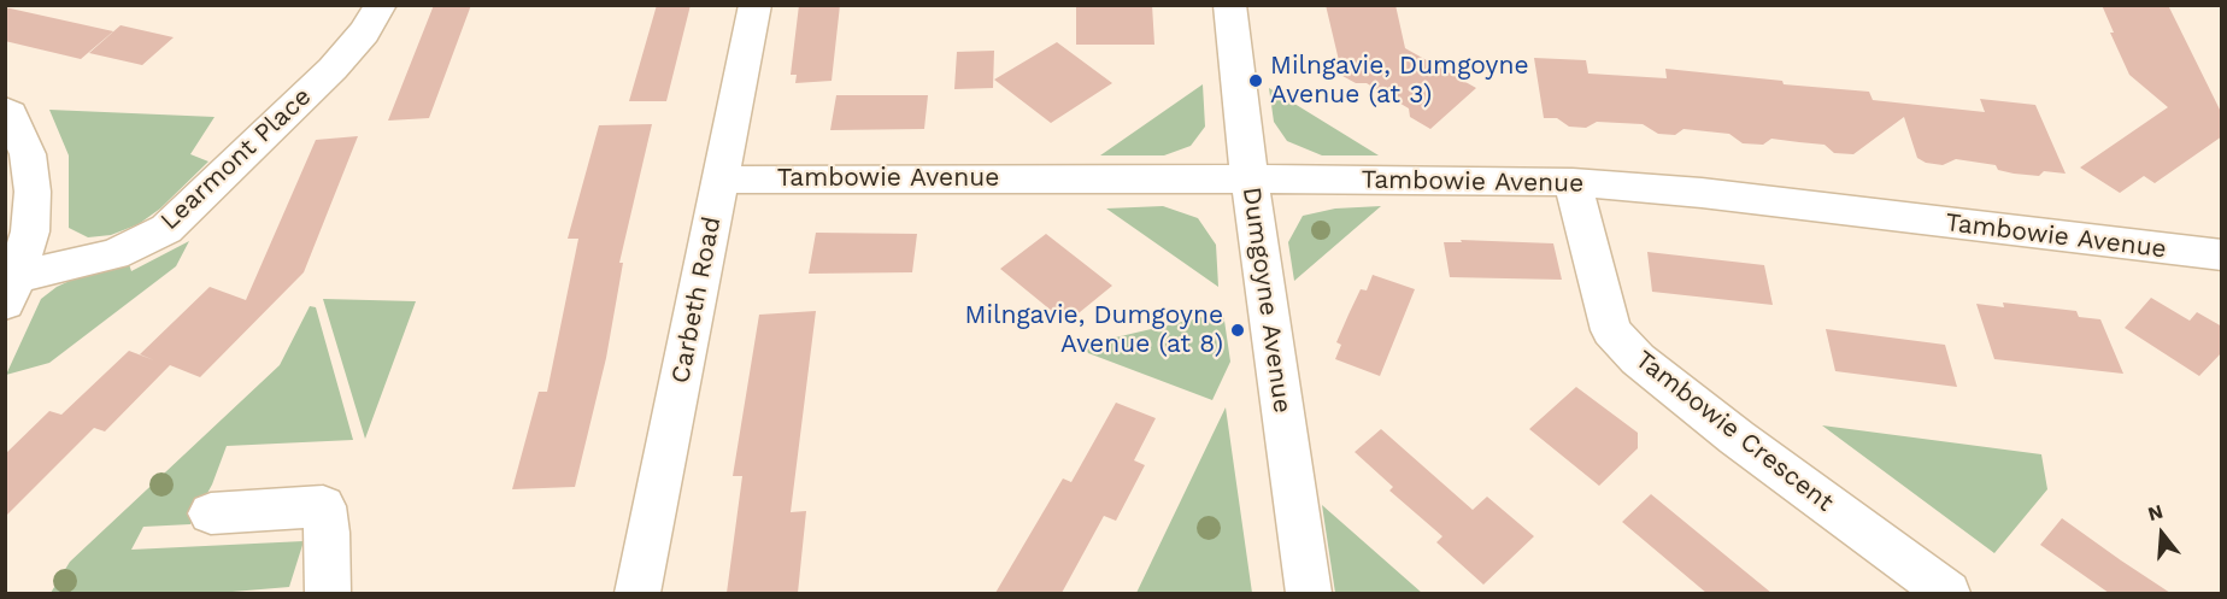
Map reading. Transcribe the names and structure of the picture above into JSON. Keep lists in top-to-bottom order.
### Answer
{
  "streets": {
    "street": [
      "Learmont Place",
      "Tambowie Avenue",
      "Carbeth Road",
      "Dumgoyne Avenue",
      "Tambowie Crescent"
    ]
  },
  "crossings": [
    ["Tambowie Avenue", "Carbeth Road"],
    ["Tambowie Avenue", "Dumgoyne Avenue"],
    ["Tambowie Avenue", "Tambowie Crescent"]
  ],
  "places": ["Milngavie, Dumgoyne Avenue (at 3)", "Milngavie, Dumgoyne Avenue (at 8)"],
  "north": "top"
}
